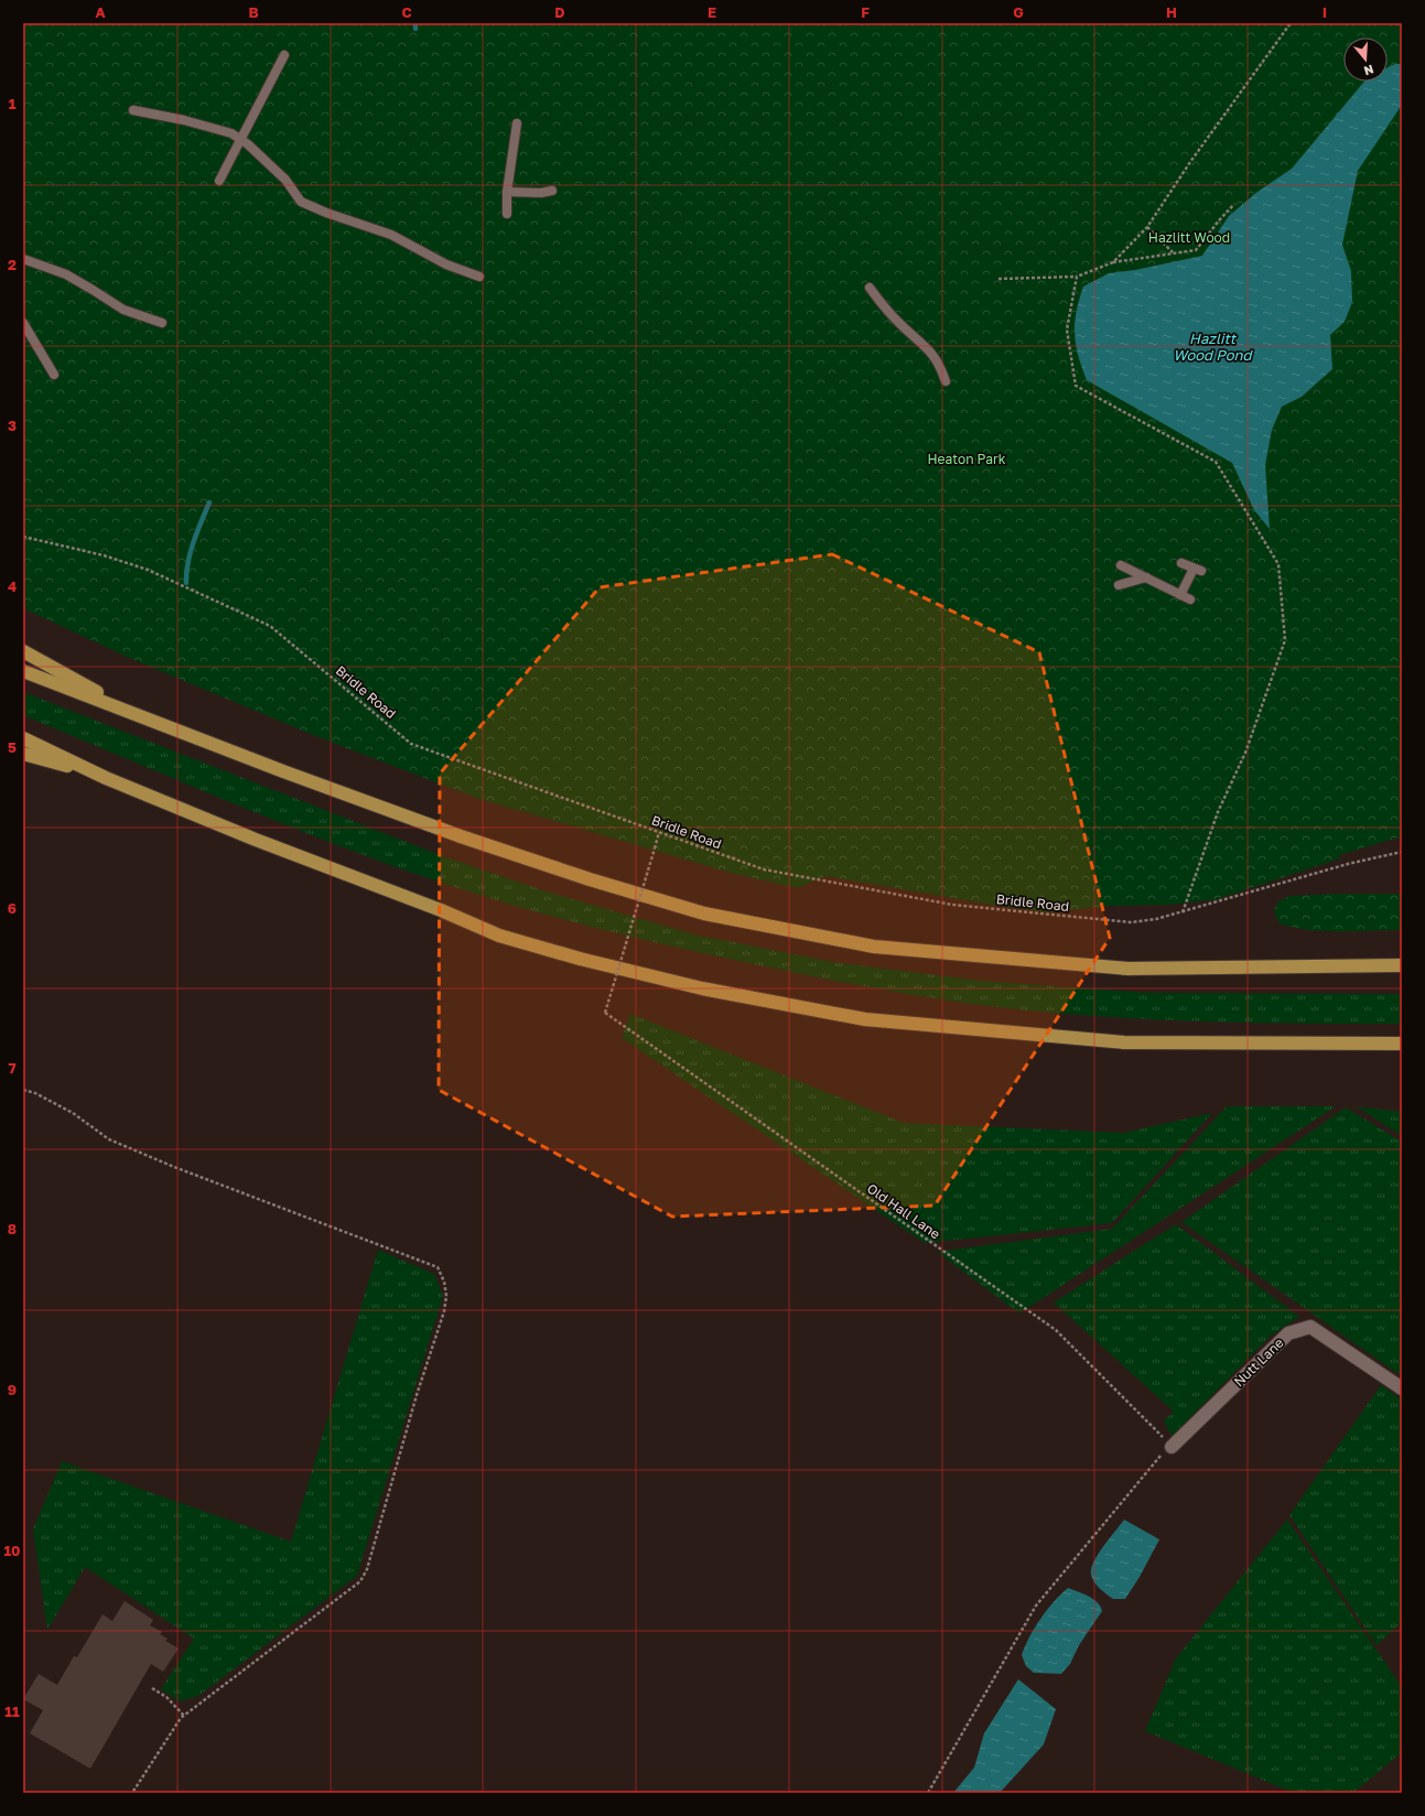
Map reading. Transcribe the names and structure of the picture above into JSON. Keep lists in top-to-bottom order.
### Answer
{
  "streets": {
    "street": ["Nutt Lane"],
    "path": ["Bridle Road", "Old Hall Lane"]
  },
  "crossings": [
    ["Bridle Road", "Old Hall Lane"],
    ["Old Hall Lane", "Nutt Lane"]
  ],
  "water": ["Hazlitt Wood Pond"],
  "parks": ["Hazlitt Wood", "Heaton Park"],
  "north": "bottom",
  "grid": {
    "columns": [
      "A",
      "B",
      "C",
      "D",
      "E",
      "F",
      "G",
      "H",
      "I"
    ],
    "rows": [
      "1",
      "2",
      "3",
      "4",
      "5",
      "6",
      "7",
      "8",
      "9",
      "10",
      "11"
    ]
  }
}
